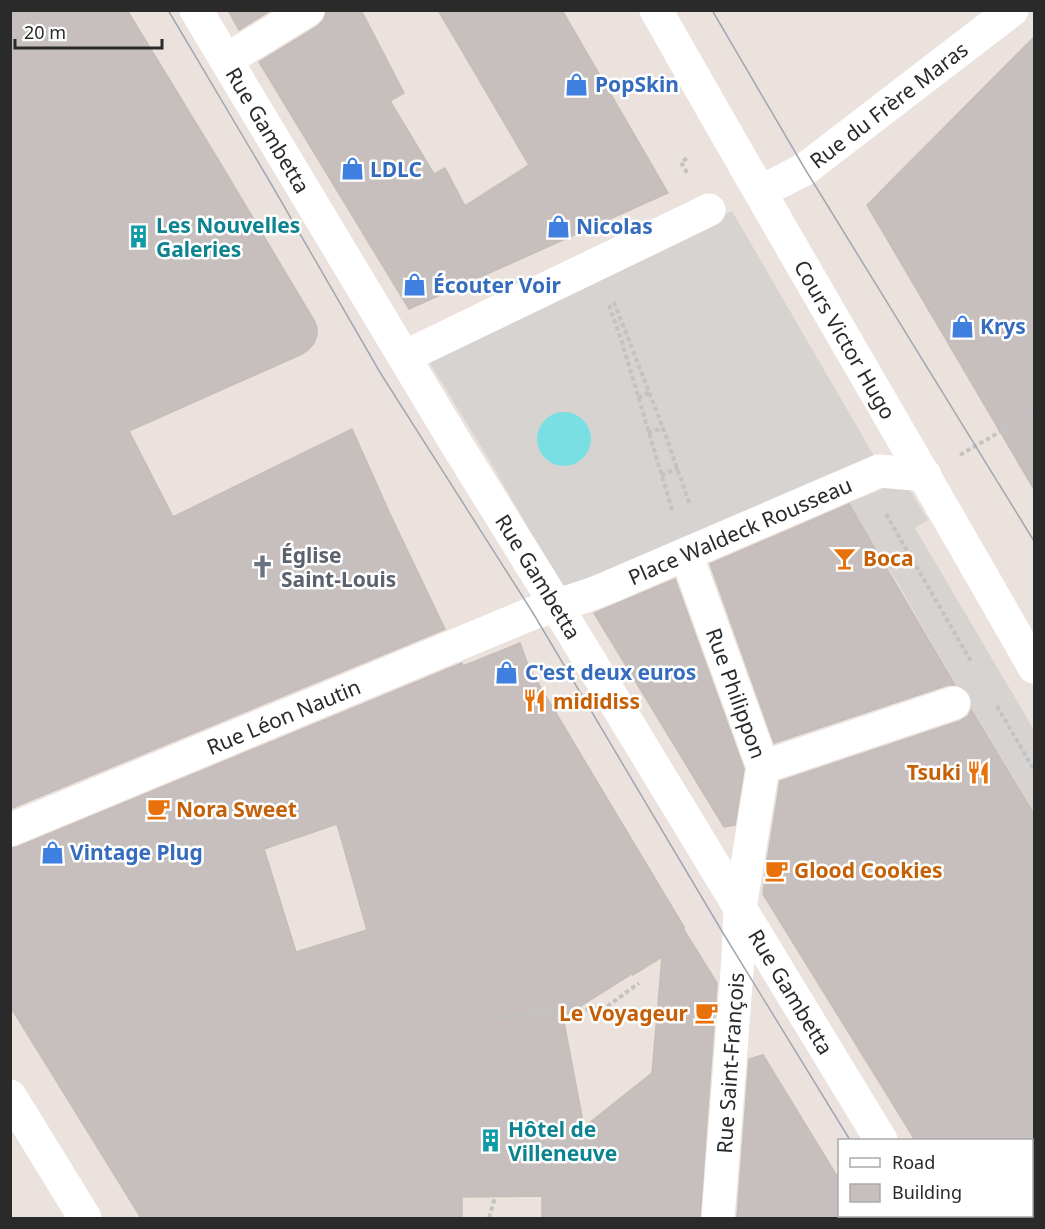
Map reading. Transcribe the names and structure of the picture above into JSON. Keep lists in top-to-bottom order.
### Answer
{
  "streets": {
    "street": [
      "Rue du Frère Maras",
      "Rue Gambetta",
      "Cours Victor Hugo",
      "Place Waldeck Rousseau",
      "Rue Philippon",
      "Rue Léon Nautin",
      "Rue Saint-François"
    ]
  },
  "crossings": [
    ["Rue du Frère Maras", "Cours Victor Hugo"],
    ["Rue Gambetta", "Place Waldeck Rousseau"],
    ["Rue Gambetta", "Rue Philippon"],
    ["Rue Gambetta", "Rue Léon Nautin"],
    ["Rue Gambetta", "Rue Saint-François"],
    ["Cours Victor Hugo", "Place Waldeck Rousseau"],
    ["Place Waldeck Rousseau", "Rue Philippon"],
    ["Place Waldeck Rousseau", "Rue Léon Nautin"],
    ["Rue Philippon", "Rue Saint-François"]
  ],
  "places": {
    "shop": [
      "PopSkin",
      "LDLC",
      "Nicolas",
      "Écouter Voir",
      "Krys",
      "C'est deux euros",
      "Vintage Plug"
    ],
    "building": ["Les Nouvelles Galeries", "Hôtel de Villeneuve"],
    "bar": ["Boca"],
    "church": ["Église Saint-Louis"],
    "restaurant": ["mididiss", "Tsuki"],
    "cafe": ["Nora Sweet", "Glood Cookies", "Le Voyageur"]
  },
  "legend": ["Road", "Building"],
  "scale_bar": "20 m"
}
